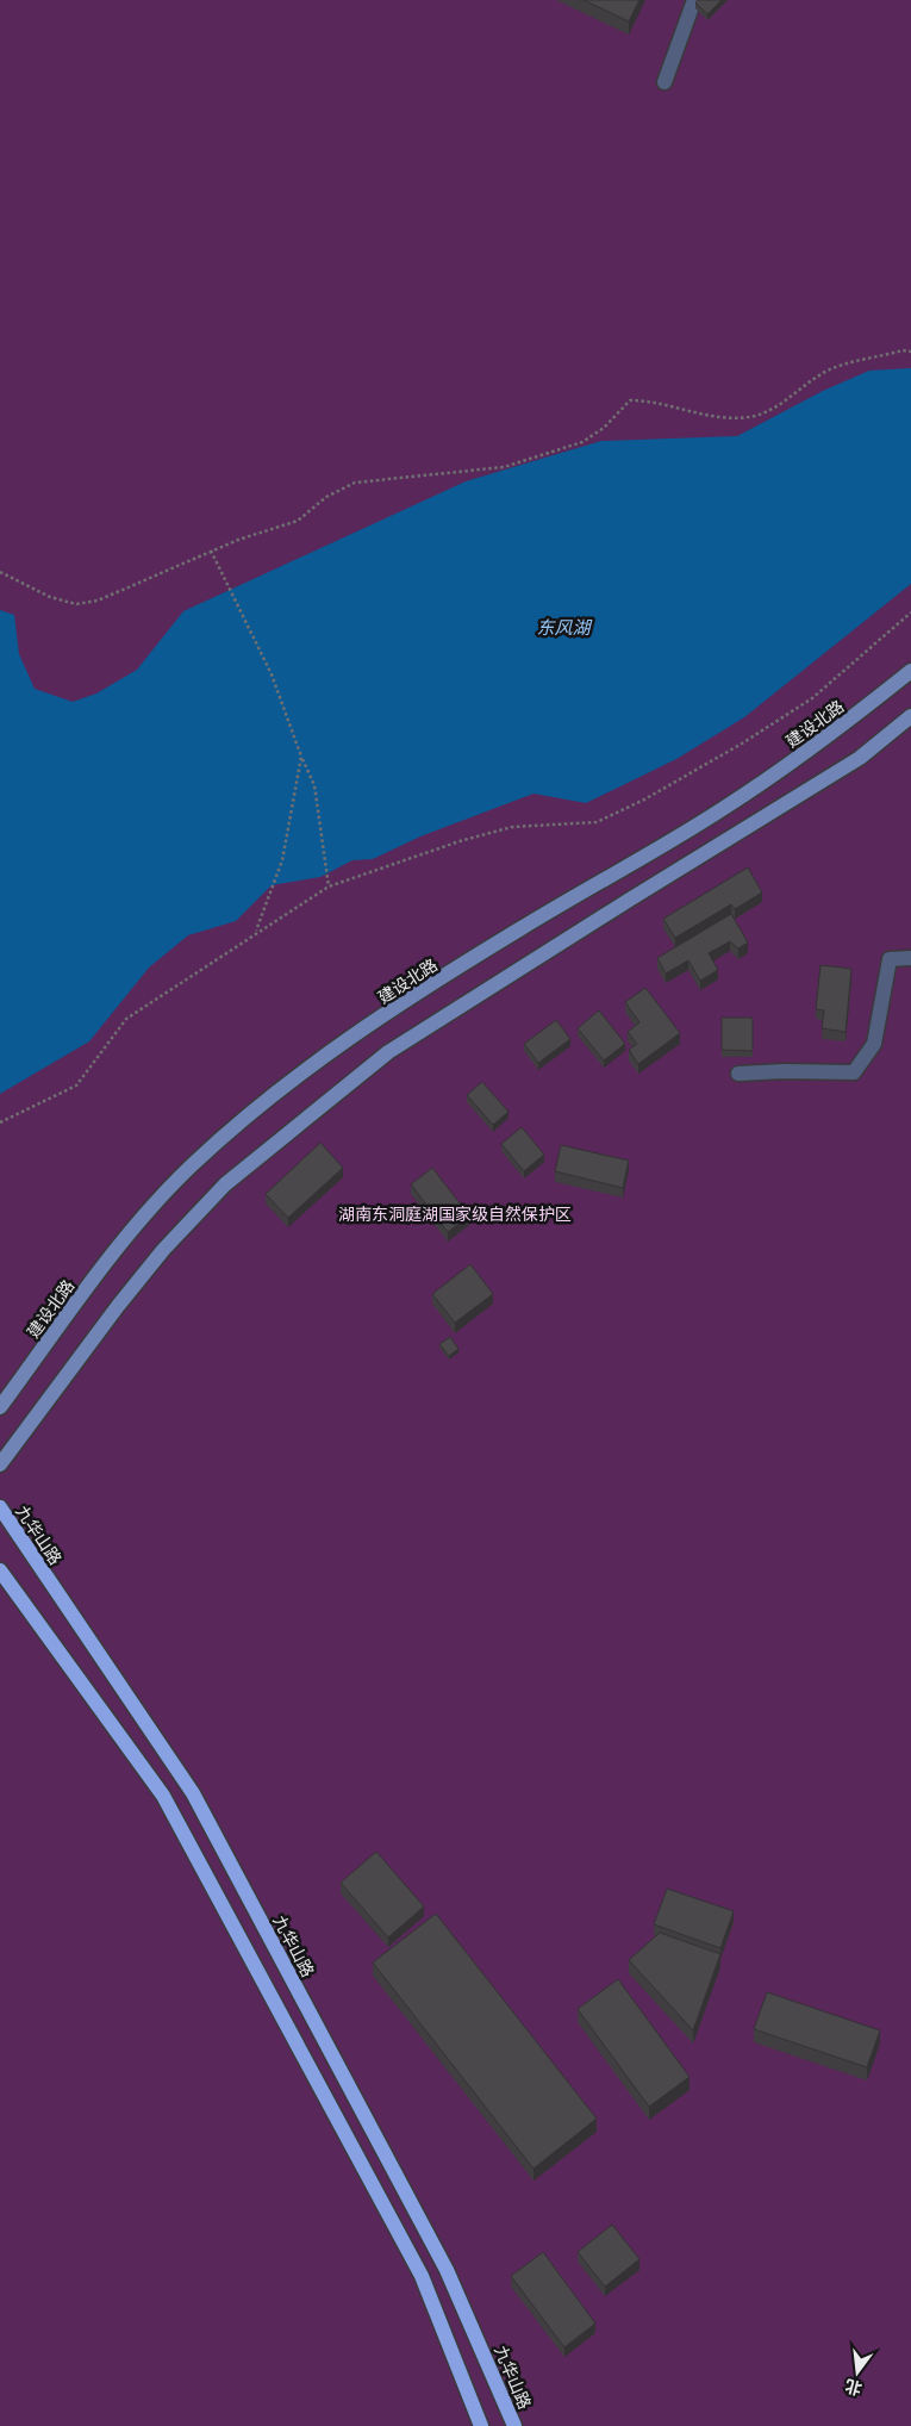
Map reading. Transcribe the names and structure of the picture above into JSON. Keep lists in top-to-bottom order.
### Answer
{
  "streets": {
    "main road": ["建设北路", "九华山路"]
  },
  "water": ["东风湖"],
  "parks": ["湖南东洞庭湖国家级自然保护区"],
  "north": "bottom"
}
